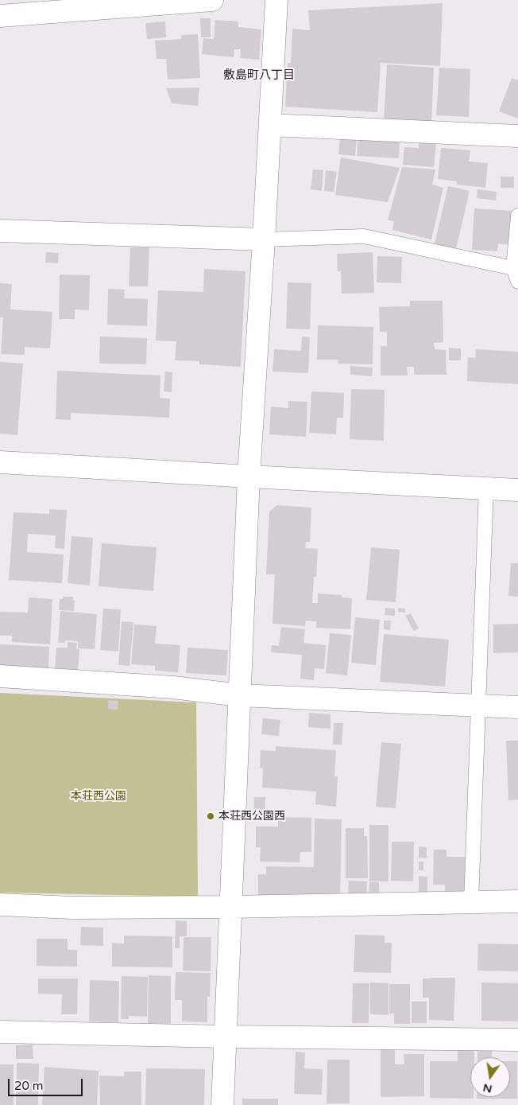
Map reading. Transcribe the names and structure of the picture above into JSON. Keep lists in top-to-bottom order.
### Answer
{
  "districts": ["敷島町八丁目"],
  "parks": ["本荘西公園"],
  "places": ["本荘西公園西"],
  "scale_bar": "20 m",
  "north": "bottom"
}
